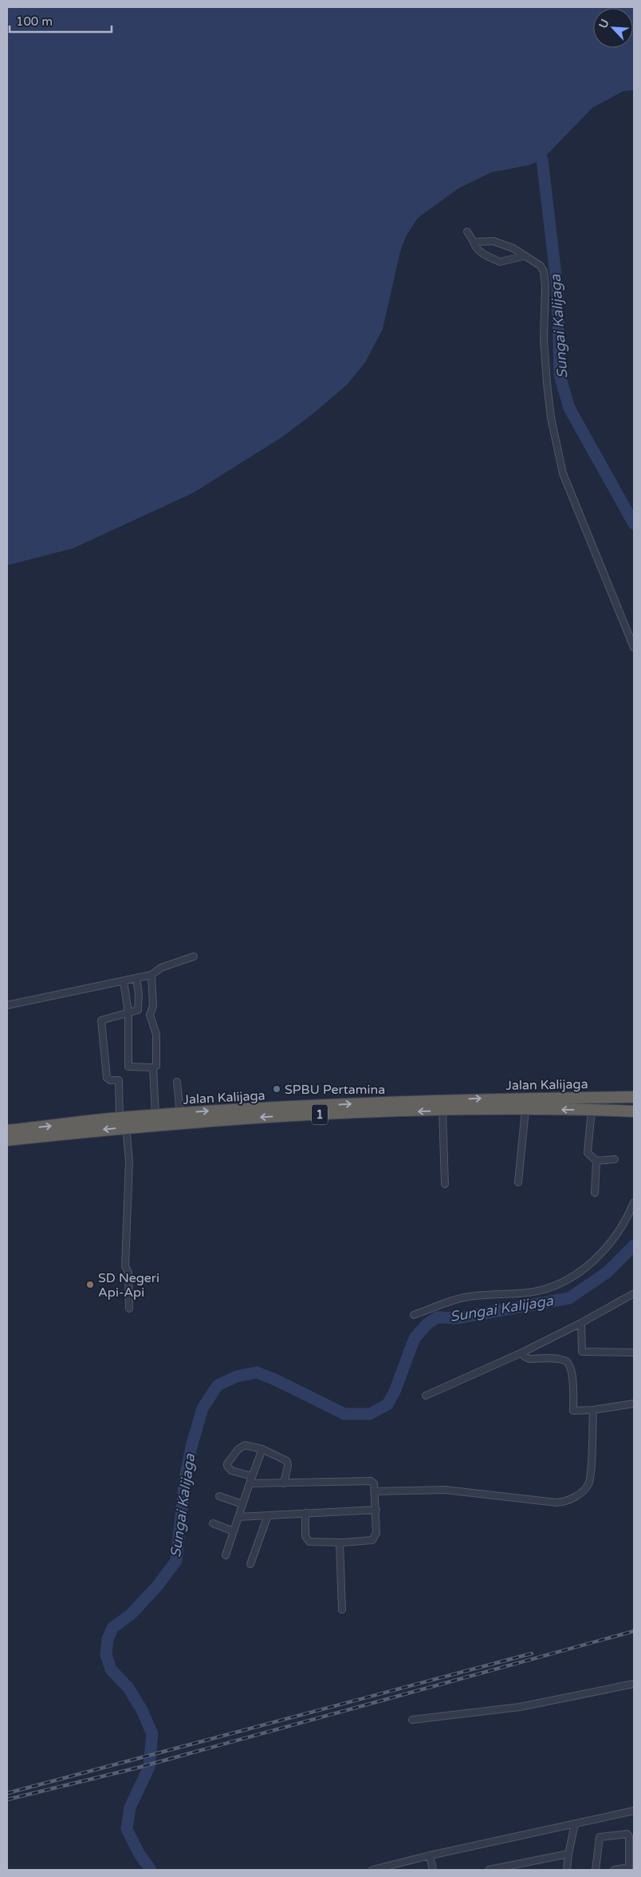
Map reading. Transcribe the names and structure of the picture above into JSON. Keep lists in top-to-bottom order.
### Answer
{
  "streets": {
    "highway": ["Jalan Kalijaga", "1"]
  },
  "water": ["Sungai Kalijaga"],
  "places": ["SPBU Pertamina", "SD Negeri Api-Api"],
  "scale_bar": "100 m",
  "north": "top left"
}
